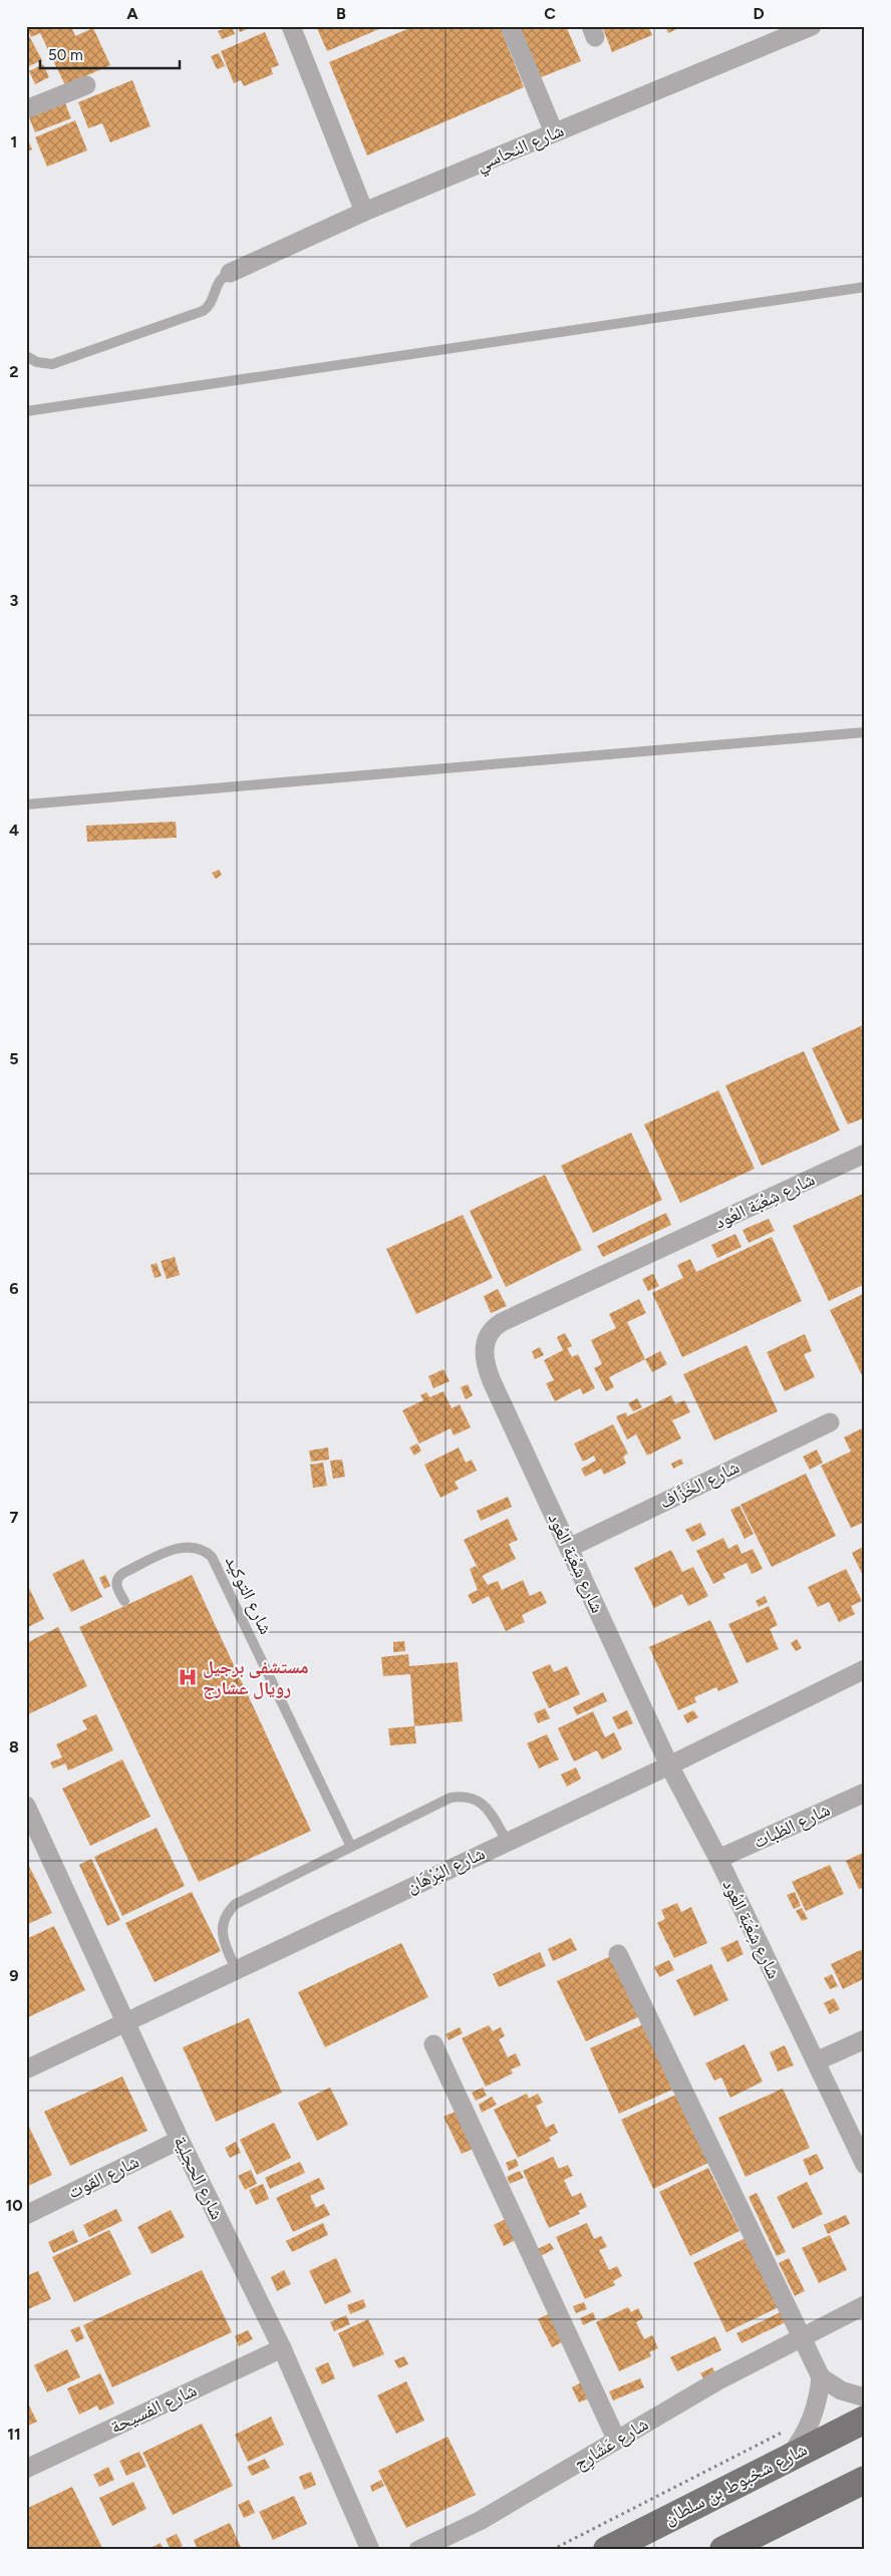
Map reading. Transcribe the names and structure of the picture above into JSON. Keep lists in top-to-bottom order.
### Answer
{
  "streets": {
    "main road": ["شارع شخبوط بن سلطان"],
    "street": [
      "شارع النحاسي",
      "شارع شِعْبَة العُود",
      "شارع الخَزَّاف",
      "شارع الظبات",
      "شارع البُرْهَان",
      "شارع القوت",
      "شارع الحجلية",
      "شارع الفسيحة",
      "شارع عَشَارِج"
    ],
    "lane": ["شارع التوكيد"]
  },
  "crossings": [
    ["شارع شِعْبَة العُود", "شارع الخَزَّاف"],
    ["شارع شِعْبَة العُود", "شارع الظبات"],
    ["شارع شِعْبَة العُود", "شارع البُرْهَان"],
    ["شارع البُرْهَان", "شارع الحجلية"],
    ["شارع القوت", "شارع الحجلية"],
    ["شارع الحجلية", "شارع الفسيحة"]
  ],
  "places": {
    "hospital": ["مستشفى برجيل رويال عشارج"]
  },
  "scale_bar": "50 m",
  "grid": {
    "columns": [
      "A",
      "B",
      "C",
      "D"
    ],
    "rows": [
      "1",
      "2",
      "3",
      "4",
      "5",
      "6",
      "7",
      "8",
      "9",
      "10",
      "11"
    ]
  }
}
